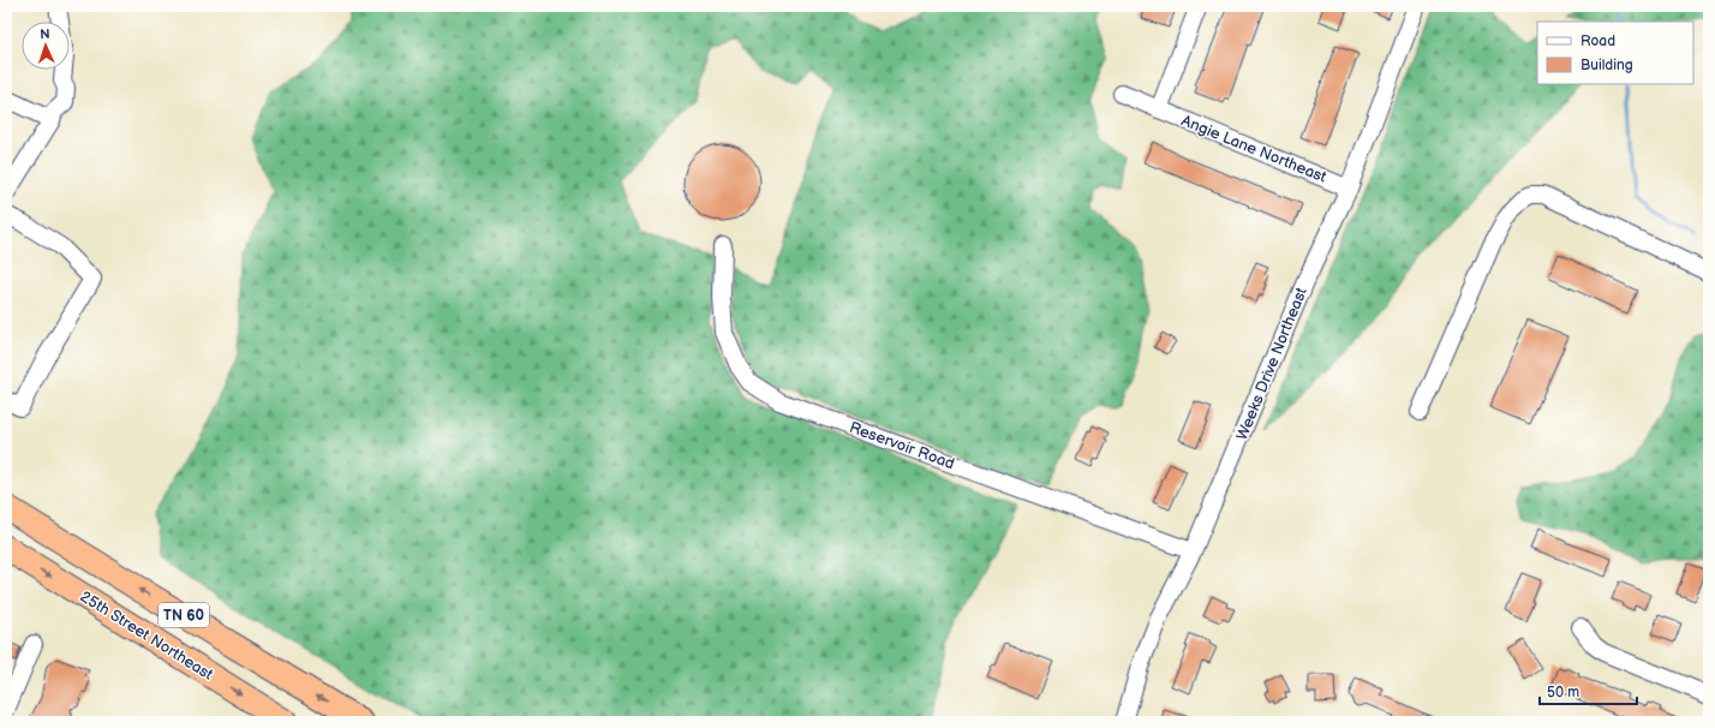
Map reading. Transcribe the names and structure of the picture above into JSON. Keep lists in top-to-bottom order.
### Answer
{
  "streets": {
    "highway": ["TN 60", "25th Street Northeast"],
    "street": ["Angie Lane Northeast", "Weeks Drive Northeast", "Reservoir Road"]
  },
  "crossings": [
    ["Angie Lane Northeast", "Weeks Drive Northeast"],
    ["Weeks Drive Northeast", "Reservoir Road"]
  ],
  "legend": ["Road", "Building"],
  "scale_bar": "50 m",
  "north": "top"
}
